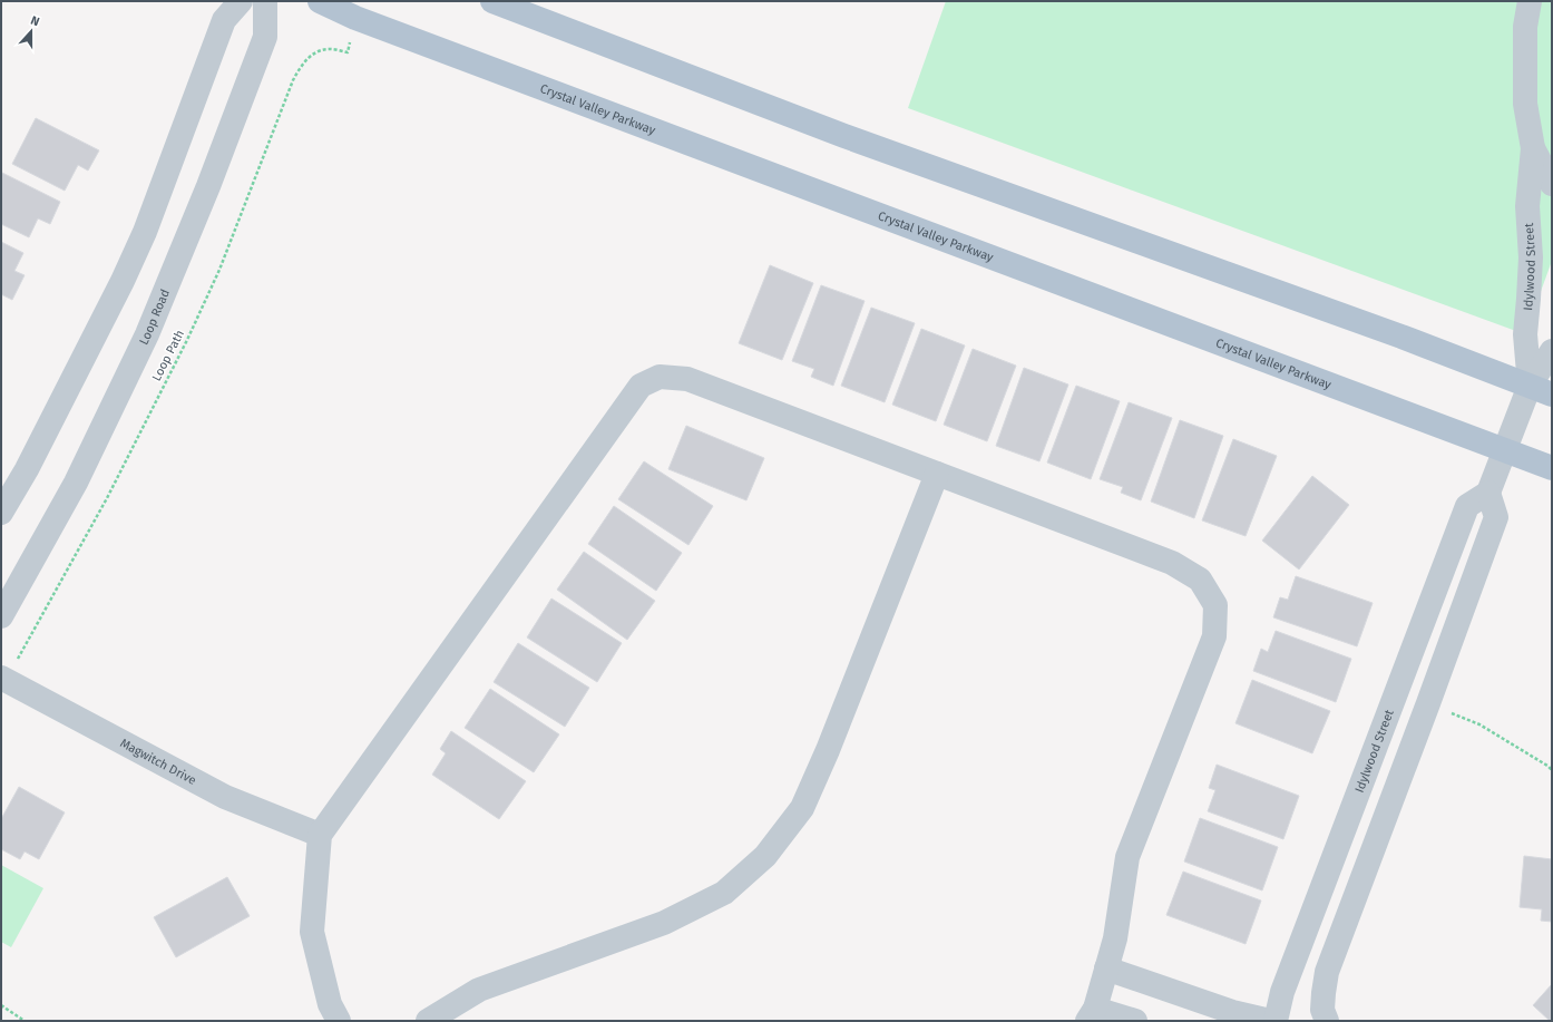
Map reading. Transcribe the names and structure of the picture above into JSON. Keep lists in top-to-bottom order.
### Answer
{
  "streets": {
    "main road": ["Crystal Valley Parkway"],
    "street": ["Idylwood Street", "Loop Road", "Magwitch Drive"],
    "path": ["Loop Path"]
  },
  "crossings": [
    ["Crystal Valley Parkway", "Idylwood Street"],
    ["Loop Path", "Magwitch Drive"]
  ],
  "north": "top"
}
